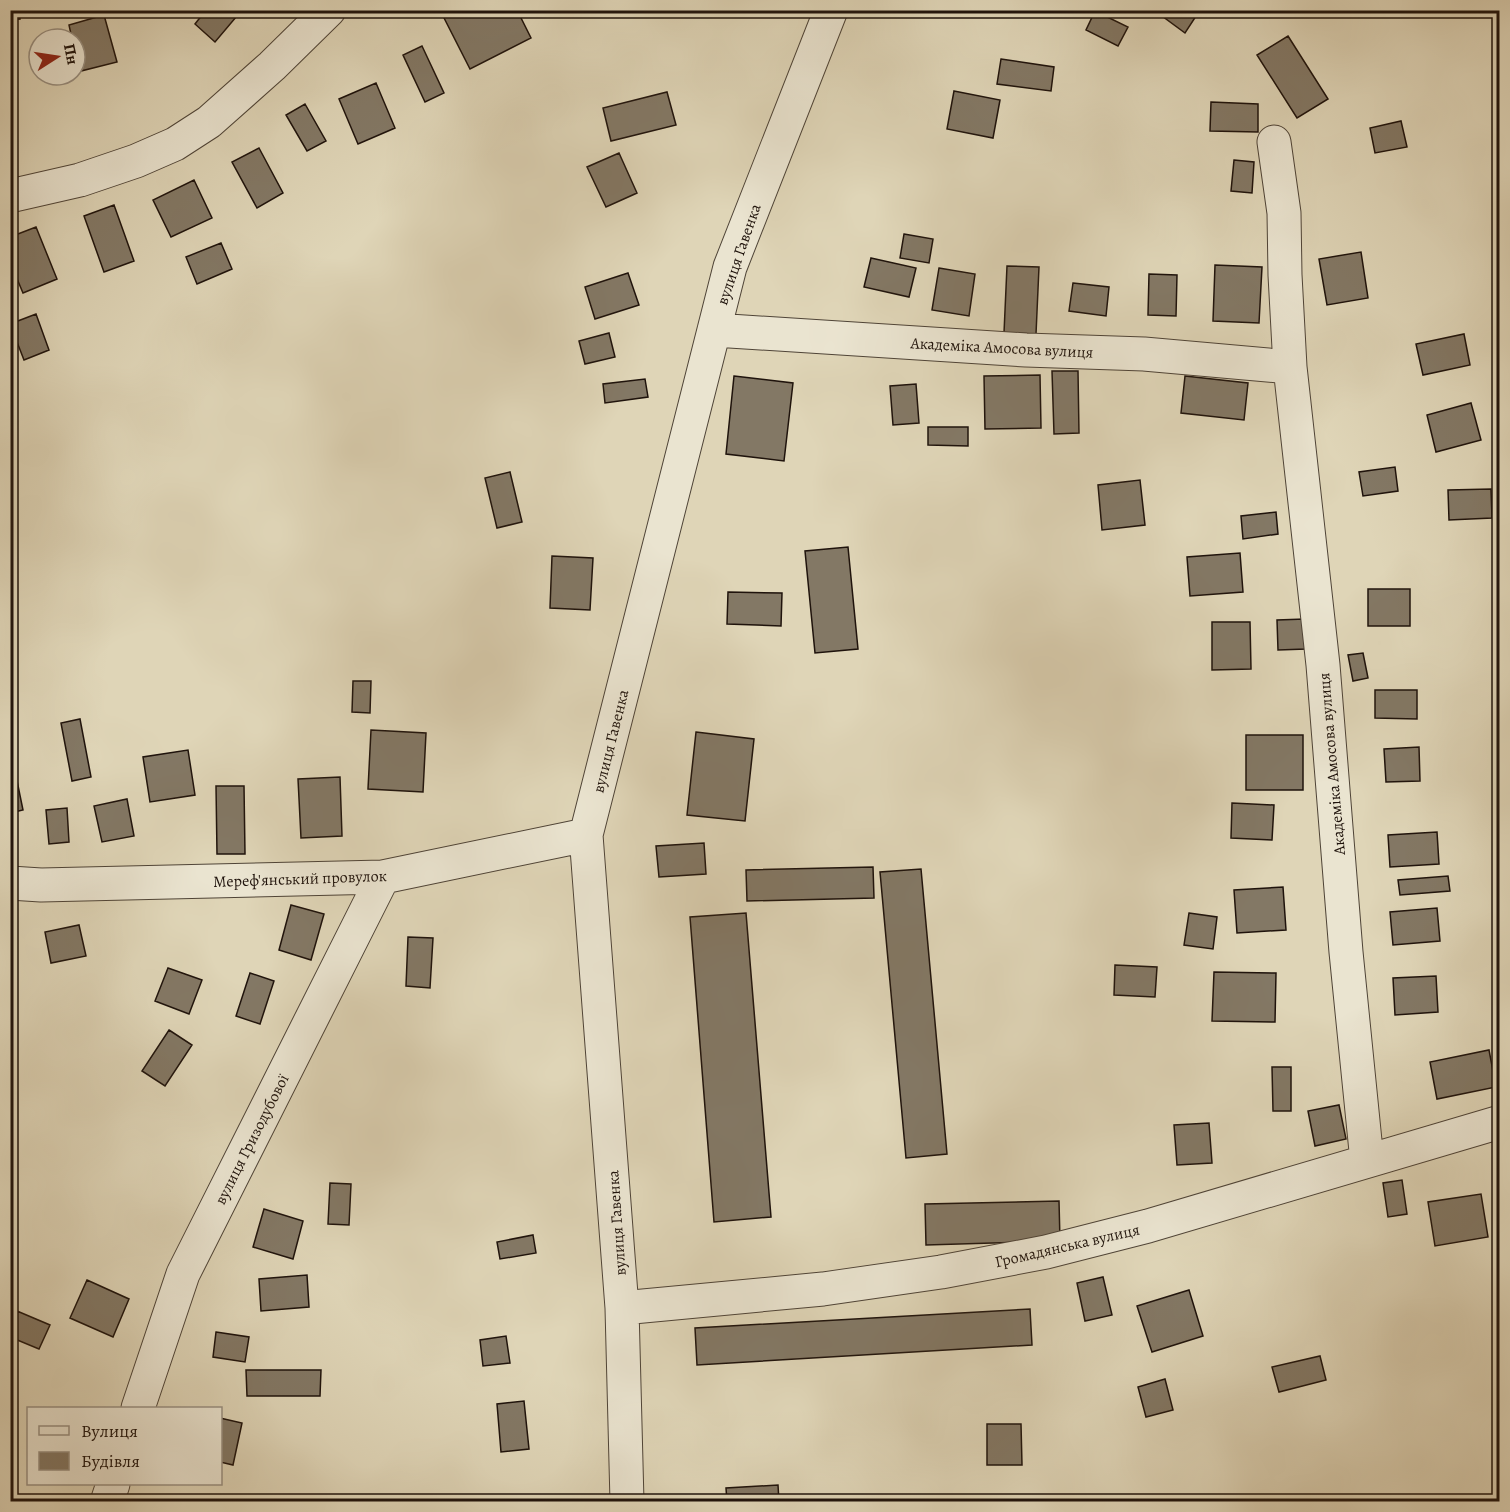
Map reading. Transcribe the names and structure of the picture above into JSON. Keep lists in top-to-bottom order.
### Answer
{
  "streets": {
    "street": [
      "вулиця Гавенка",
      "Академіка Амосова вулиця",
      "Мереф'янський провулок",
      "вулиця Гризодубової",
      "Громадянська вулиця"
    ]
  },
  "crossings": [
    ["вулиця Гавенка", "Академіка Амосова вулиця"],
    ["вулиця Гавенка", "Мереф'янський провулок"],
    ["вулиця Гавенка", "Громадянська вулиця"],
    ["Академіка Амосова вулиця", "Громадянська вулиця"],
    ["Мереф'янський провулок", "вулиця Гризодубової"]
  ],
  "legend": ["Вулиця", "Будівля"],
  "north": "right"
}
